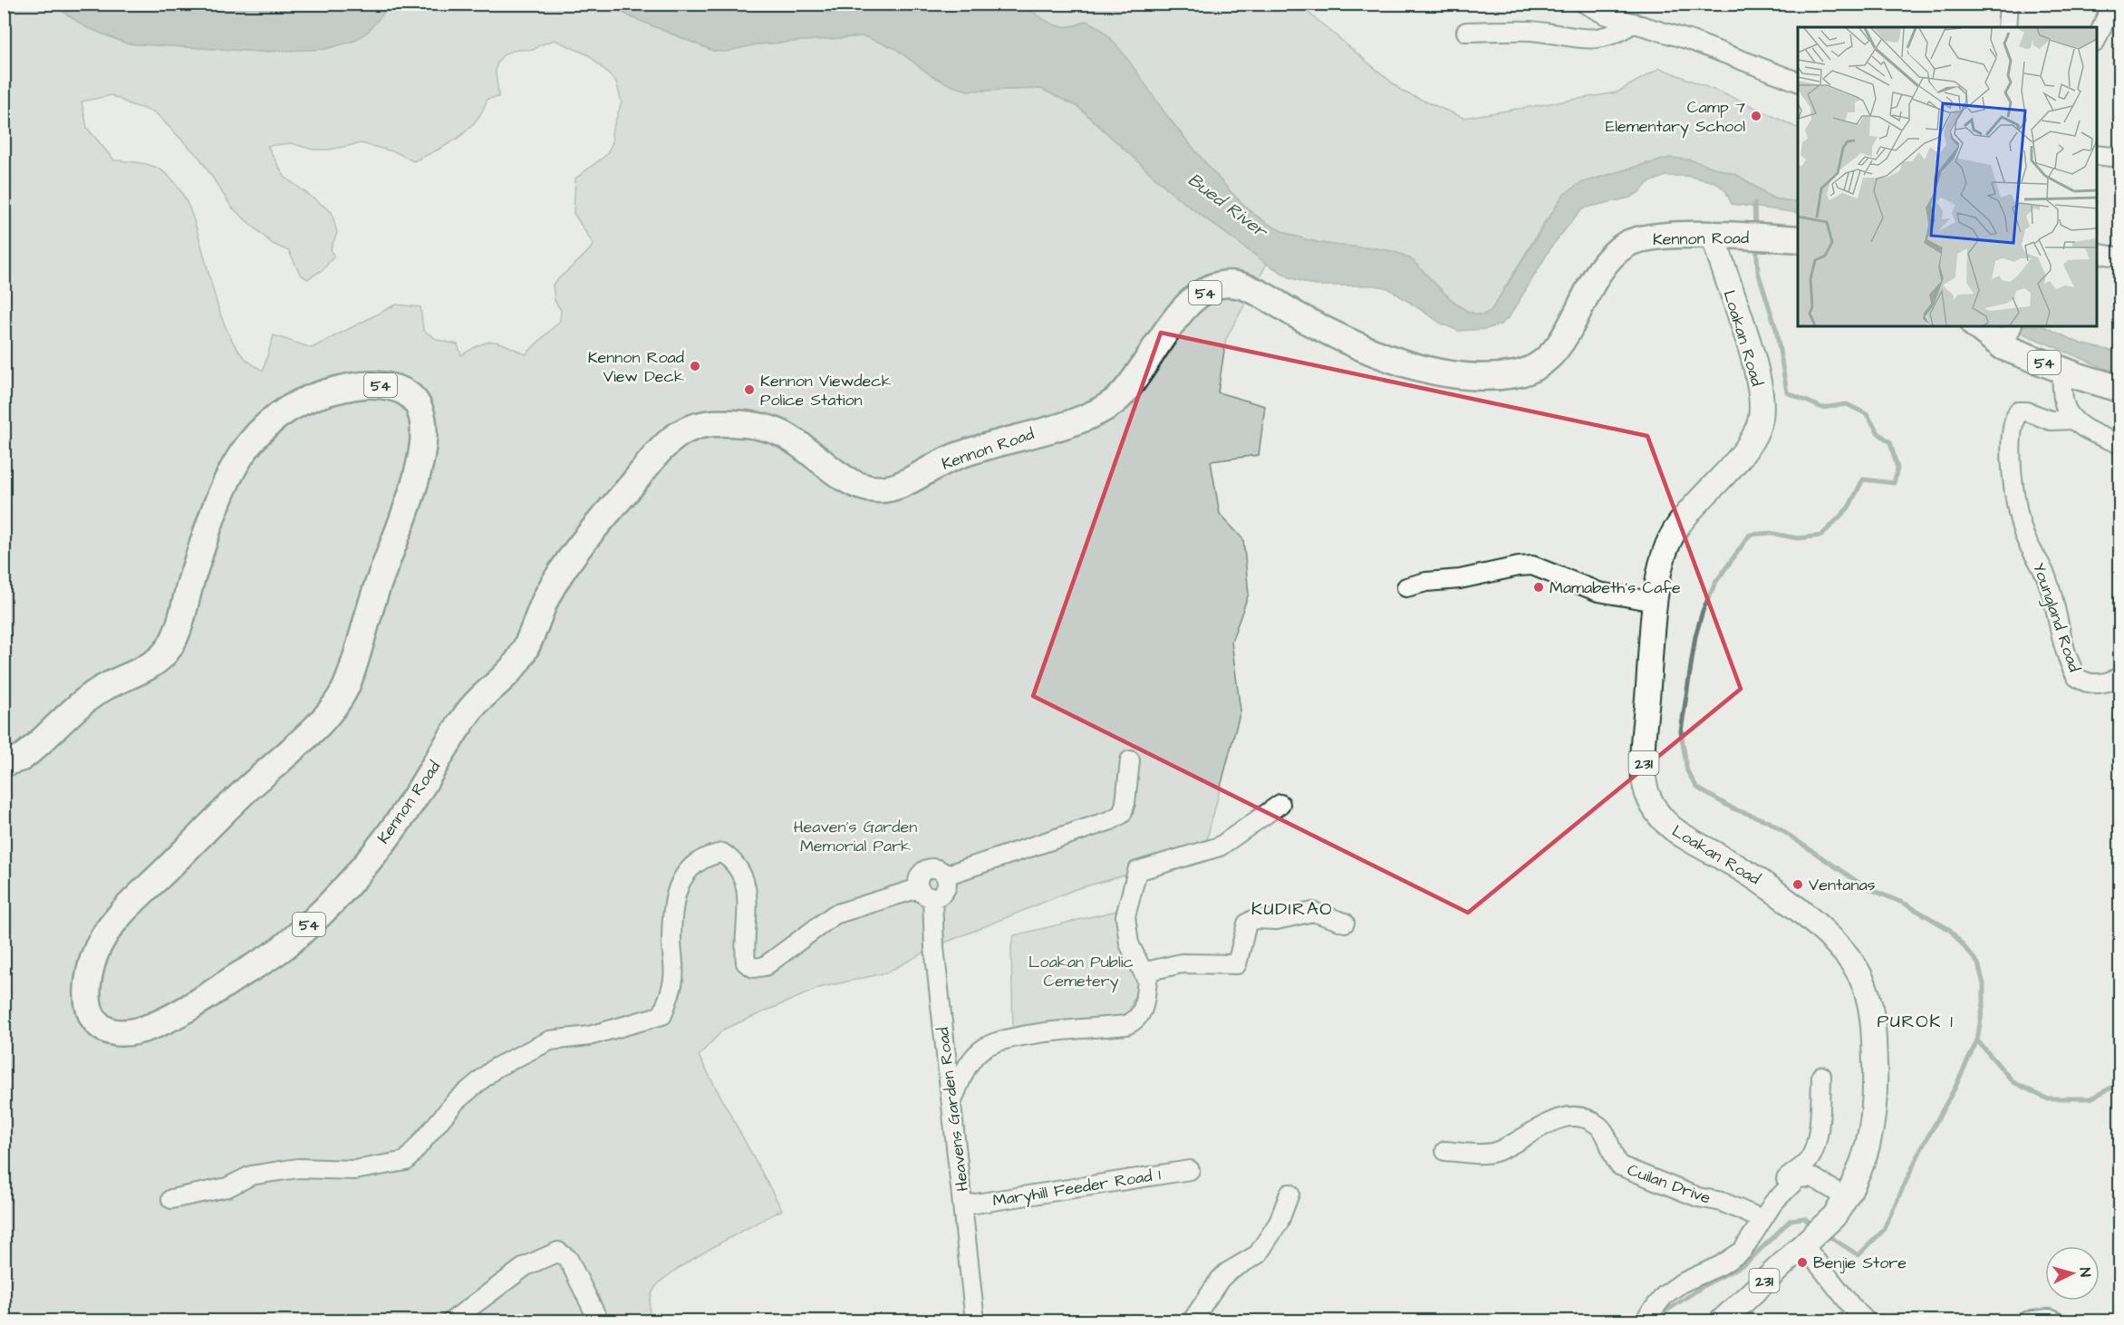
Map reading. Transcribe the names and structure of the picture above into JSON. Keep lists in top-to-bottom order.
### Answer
{
  "streets": {
    "highway": ["Kennon Road", "54"],
    "main road": ["Loakan Road", "231"],
    "street": [
      "Youngland Road",
      "Heavens Garden Road",
      "Cuilan Drive",
      "Maryhill Feeder Road 1"
    ]
  },
  "crossings": [
    ["Kennon Road", "Loakan Road"],
    ["Heavens Garden Road", "Maryhill Feeder Road 1"]
  ],
  "districts": ["KUDIRAO", "PUROK 1"],
  "water": ["Bued River"],
  "parks": ["Heaven's Garden Memorial Park", "Loakan Public Cemetery"],
  "places": [
    "Camp 7 Elementary School",
    "Kennon Road View Deck",
    "Kennon Viewdeck Police Station",
    "Mamabeth's Cafe",
    "Ventanas",
    "Benjie Store"
  ],
  "north": "right"
}
